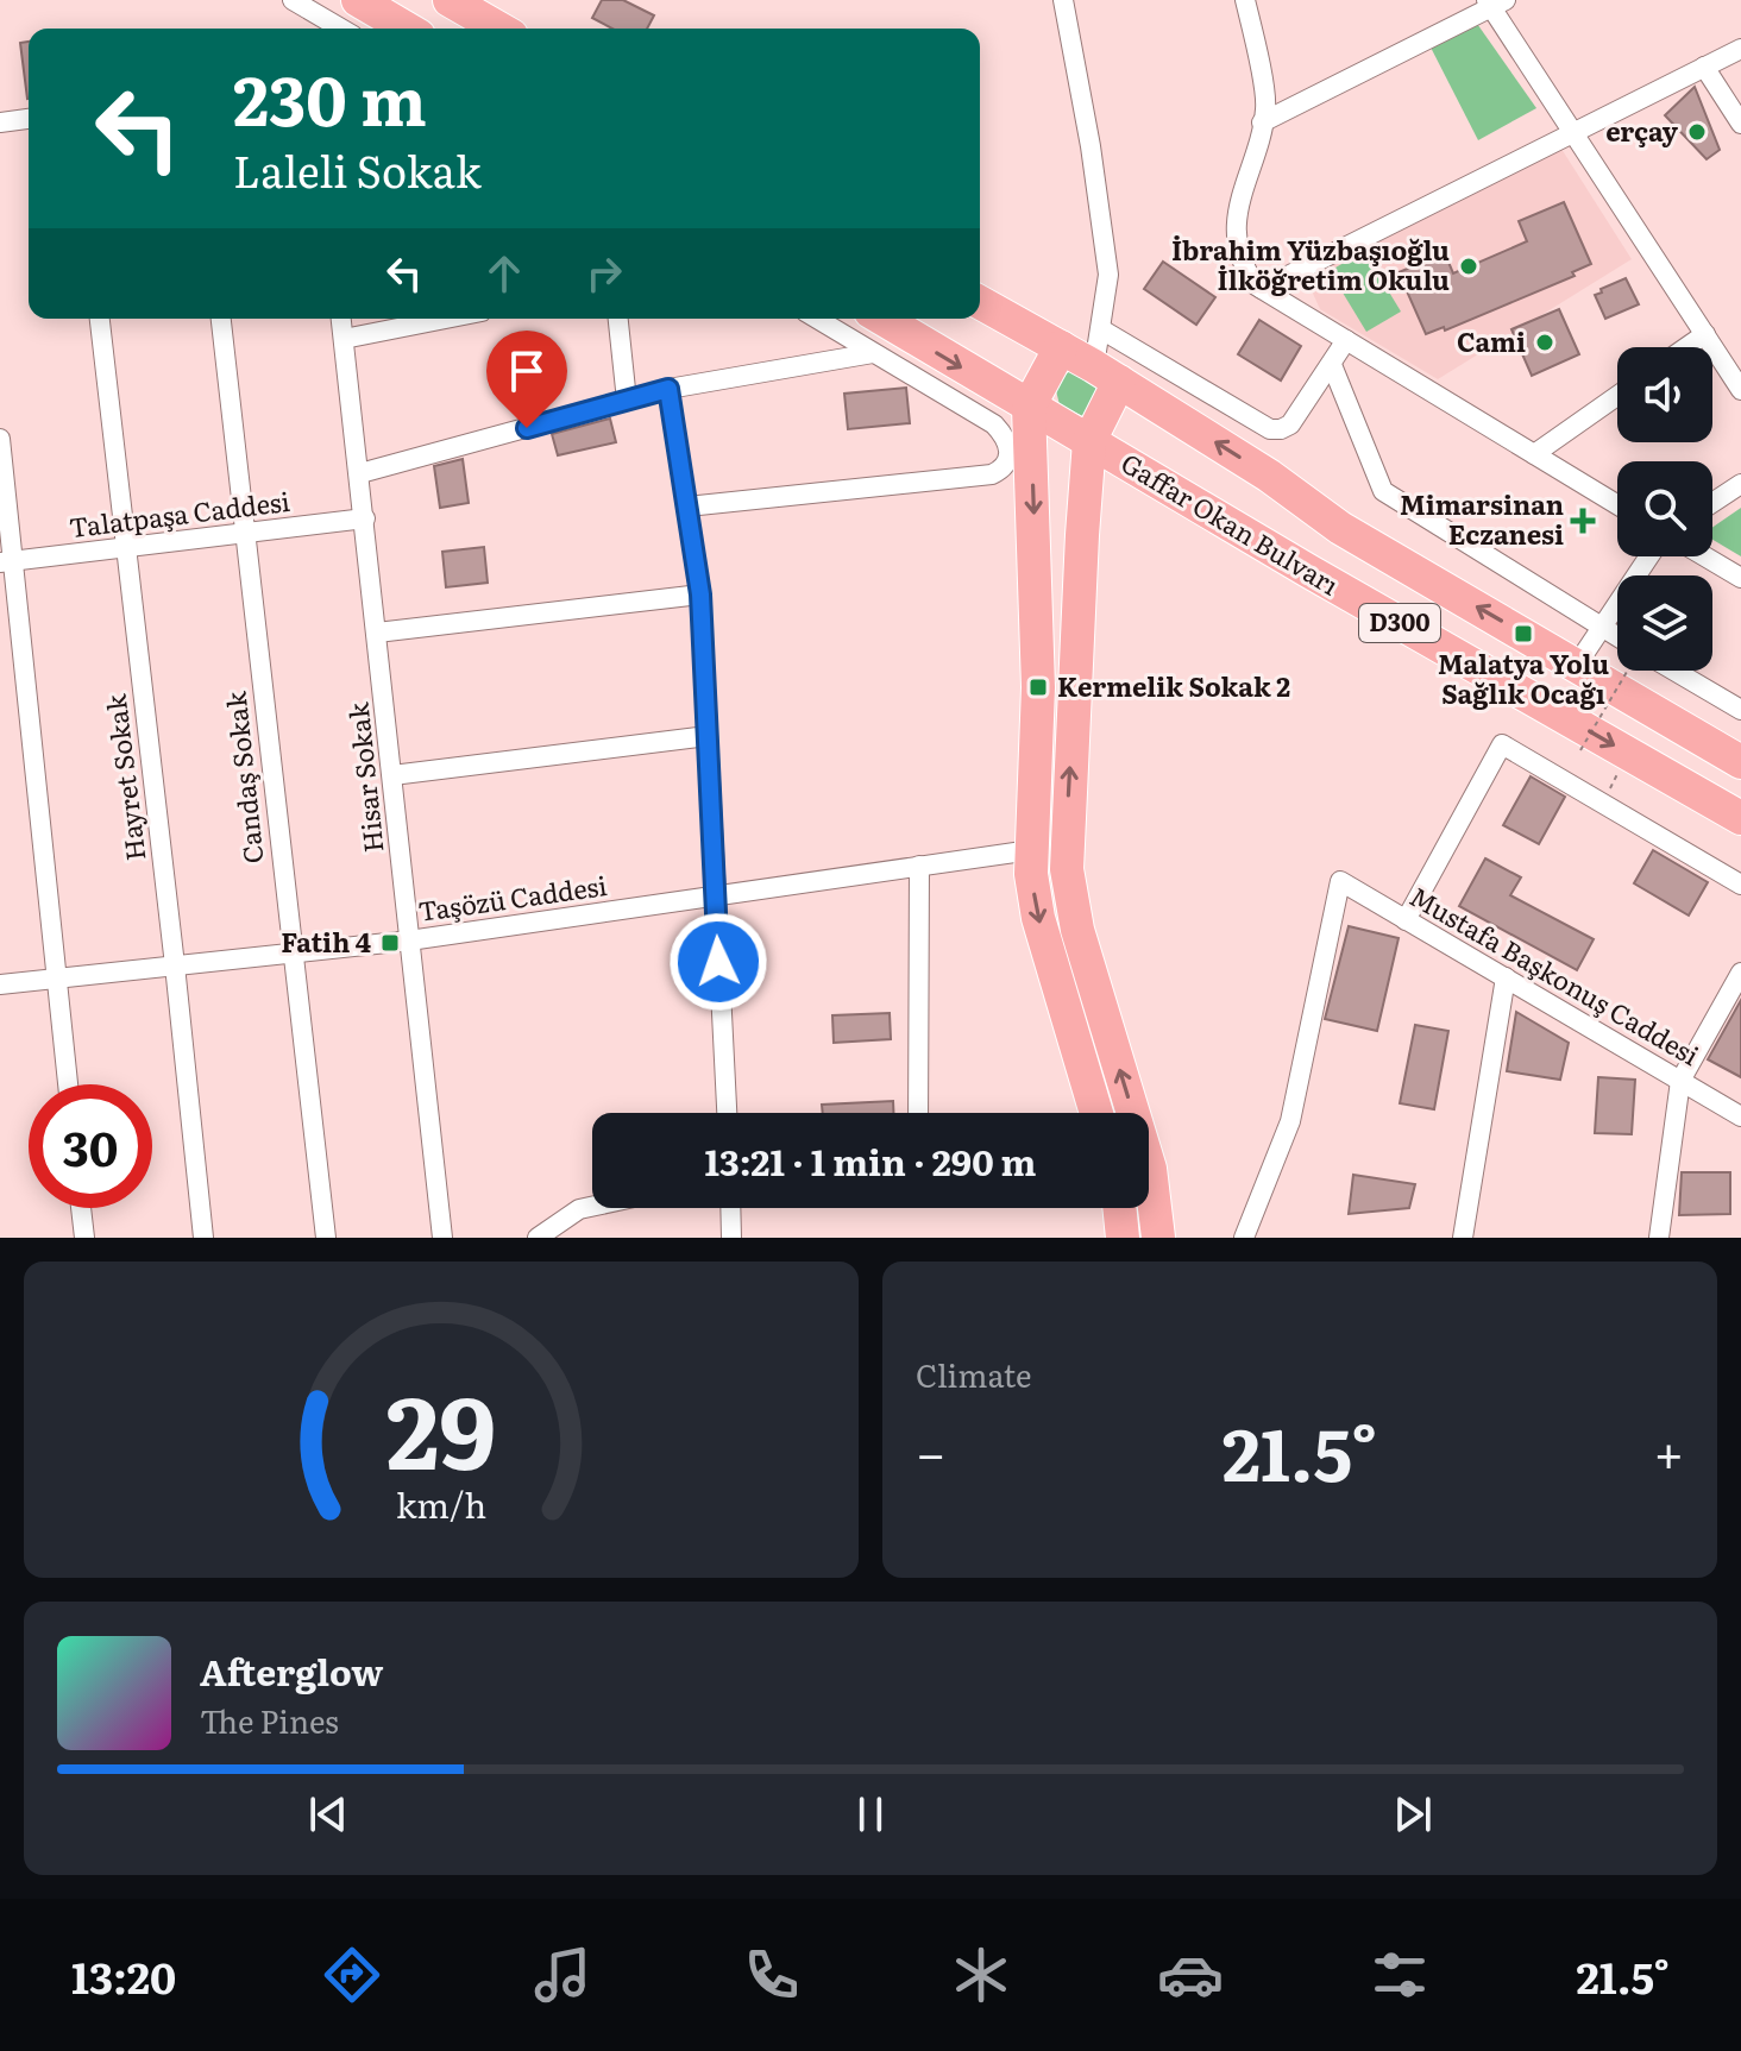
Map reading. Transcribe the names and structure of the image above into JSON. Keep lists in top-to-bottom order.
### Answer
{
  "streets": {
    "highway": ["Gaffar Okan Bulvarı", "D300"],
    "street": [
      "Talatpaşa Caddesi",
      "Hayret Sokak",
      "Candaş Sokak",
      "Hisar Sokak",
      "Taşözü Caddesi",
      "Mustafa Başkonuş Caddesi"
    ]
  },
  "crossings": [
    ["Talatpaşa Caddesi", "Hayret Sokak"],
    ["Talatpaşa Caddesi", "Candaş Sokak"],
    ["Talatpaşa Caddesi", "Hisar Sokak"],
    ["Hayret Sokak", "Taşözü Caddesi"],
    ["Candaş Sokak", "Taşözü Caddesi"],
    ["Hisar Sokak", "Taşözü Caddesi"]
  ],
  "places": {
    "other": ["erçay", "İbrahim Yüzbaşıoğlu İlköğretim Okulu", "Cami"],
    "health": ["Mimarsinan Eczanesi"],
    "transit": ["Malatya Yolu Sağlık Ocağı", "Kermelik Sokak 2", "Fatih 4"]
  },
  "page": {
    "turn": ["230 m", "Laleli Sokak"],
    "limit": "30",
    "trip": "13:21 · 1 min · 290 m",
    "tile": "Climate",
    "heat": ["−", "21.5°", "+"],
    "song": ["Afterglow", "The Pines"],
    "tabs": ["13:20", "21.5°"],
    "gauge": ["29", "km/h"]
  }
}
